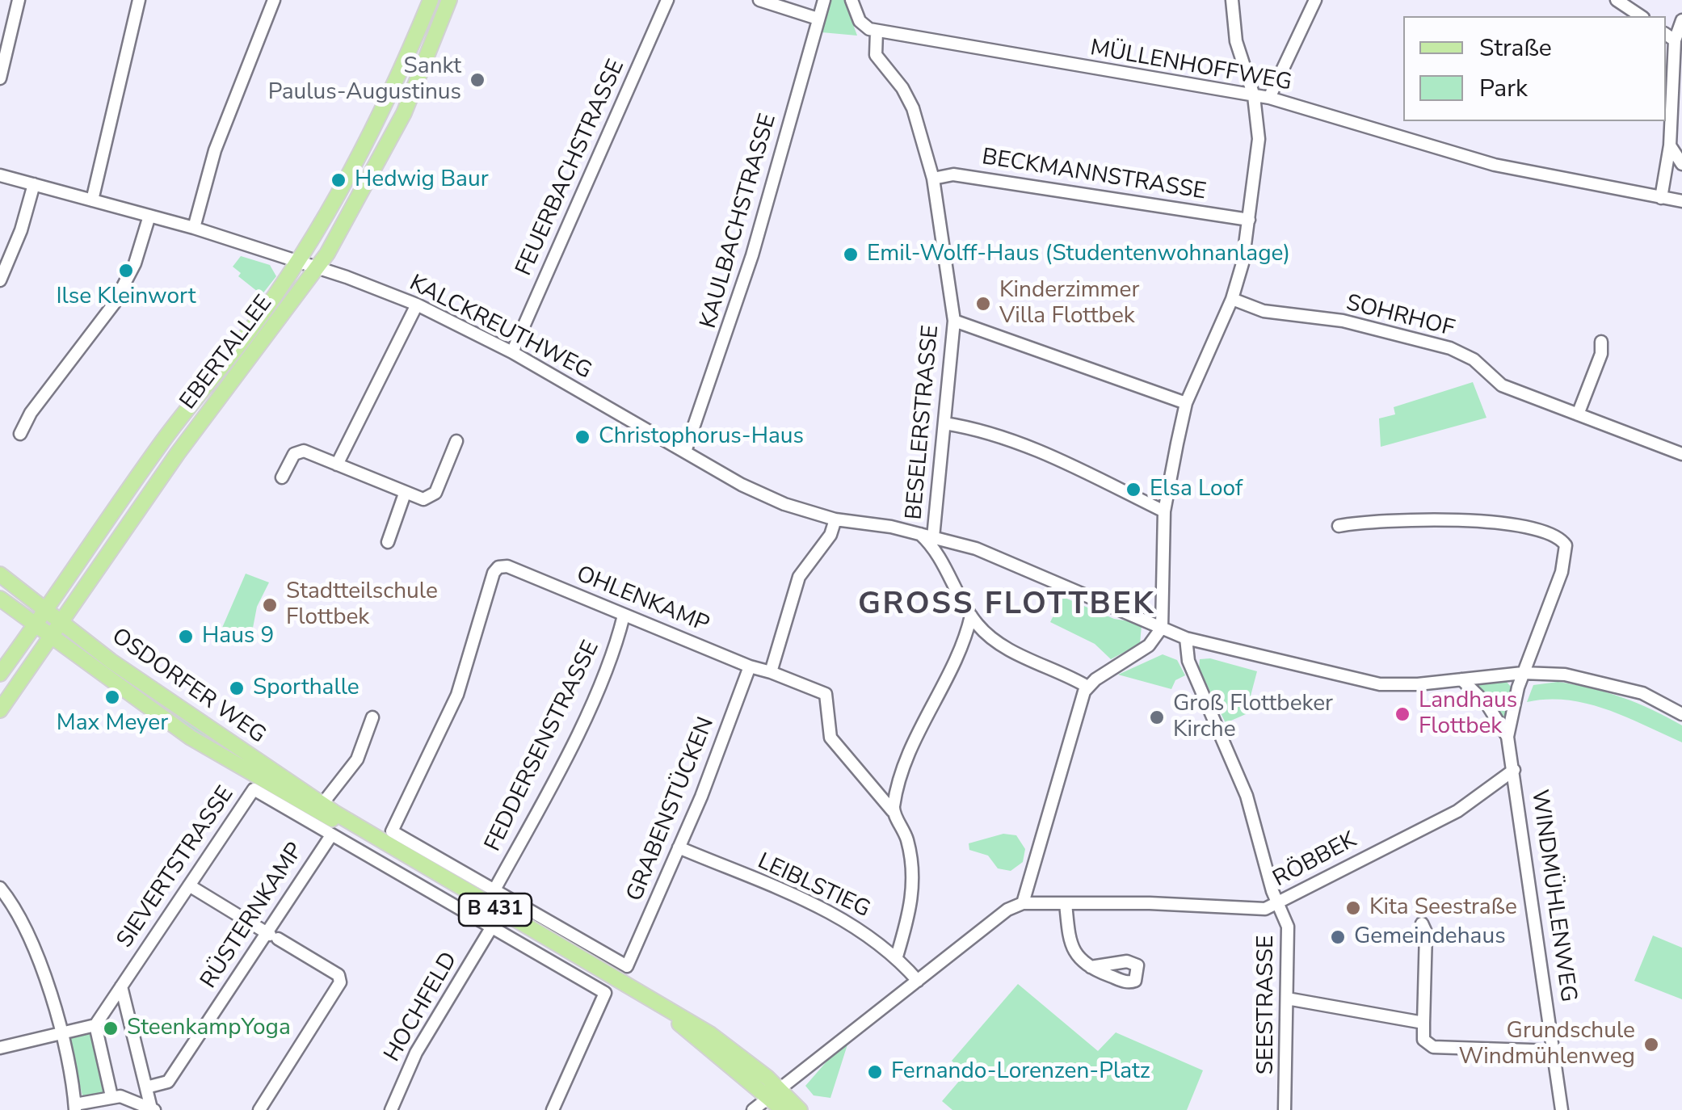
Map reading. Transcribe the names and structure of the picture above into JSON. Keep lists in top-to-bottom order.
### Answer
{
  "streets": {
    "main road": ["EBERTALLEE", "OSDORFER WEG", "B 431"],
    "street": [
      "MÜLLENHOFFWEG",
      "FEUERBACHSTRASSE",
      "BECKMANNSTRASSE",
      "KAULBACHSTRASSE",
      "SOHRHOF",
      "KALCKREUTHWEG",
      "BESELERSTRASSE",
      "OHLENKAMP",
      "FEDDERSENSTRASSE",
      "GRABENSTÜCKEN",
      "RÖBBEK",
      "SIEVERTSTRASSE",
      "LEIBLSTIEG",
      "WINDMÜHLENWEG",
      "RÜSTERNKAMP",
      "SEESTRASSE",
      "HOCHFELD"
    ]
  },
  "crossings": [
    ["MÜLLENHOFFWEG", "BESELERSTRASSE"],
    ["FEUERBACHSTRASSE", "KALCKREUTHWEG"],
    ["BECKMANNSTRASSE", "BESELERSTRASSE"],
    ["KAULBACHSTRASSE", "KALCKREUTHWEG"],
    ["KALCKREUTHWEG", "EBERTALLEE"],
    ["KALCKREUTHWEG", "BESELERSTRASSE"],
    ["KALCKREUTHWEG", "WINDMÜHLENWEG"],
    ["KALCKREUTHWEG", "SEESTRASSE"],
    ["EBERTALLEE", "OSDORFER WEG"],
    ["OHLENKAMP", "FEDDERSENSTRASSE"],
    ["OHLENKAMP", "GRABENSTÜCKEN"],
    ["OSDORFER WEG", "SIEVERTSTRASSE"],
    ["OSDORFER WEG", "B 431"],
    ["GRABENSTÜCKEN", "LEIBLSTIEG"],
    ["RÖBBEK", "WINDMÜHLENWEG"],
    ["RÖBBEK", "SEESTRASSE"]
  ],
  "districts": ["GROSS FLOTTBEK"],
  "places": [
    "Sankt Paulus-Augustinus",
    "Hedwig Baur",
    "Emil-Wolff-Haus (Studentenwohnanlage)",
    "Ilse Kleinwort",
    "Kinderzimmer Villa Flottbek",
    "Christophorus-Haus",
    "Elsa Loof",
    "Stadtteilschule Flottbek",
    "Haus 9",
    "Sporthalle",
    "Max Meyer",
    "Landhaus Flottbek",
    "Groß Flottbeker Kirche",
    "Kita Seestraße",
    "Gemeindehaus",
    "SteenkampYoga",
    "Grundschule Windmühlenweg",
    "Fernando-Lorenzen-Platz"
  ],
  "legend": ["Straße", "Park"]
}
